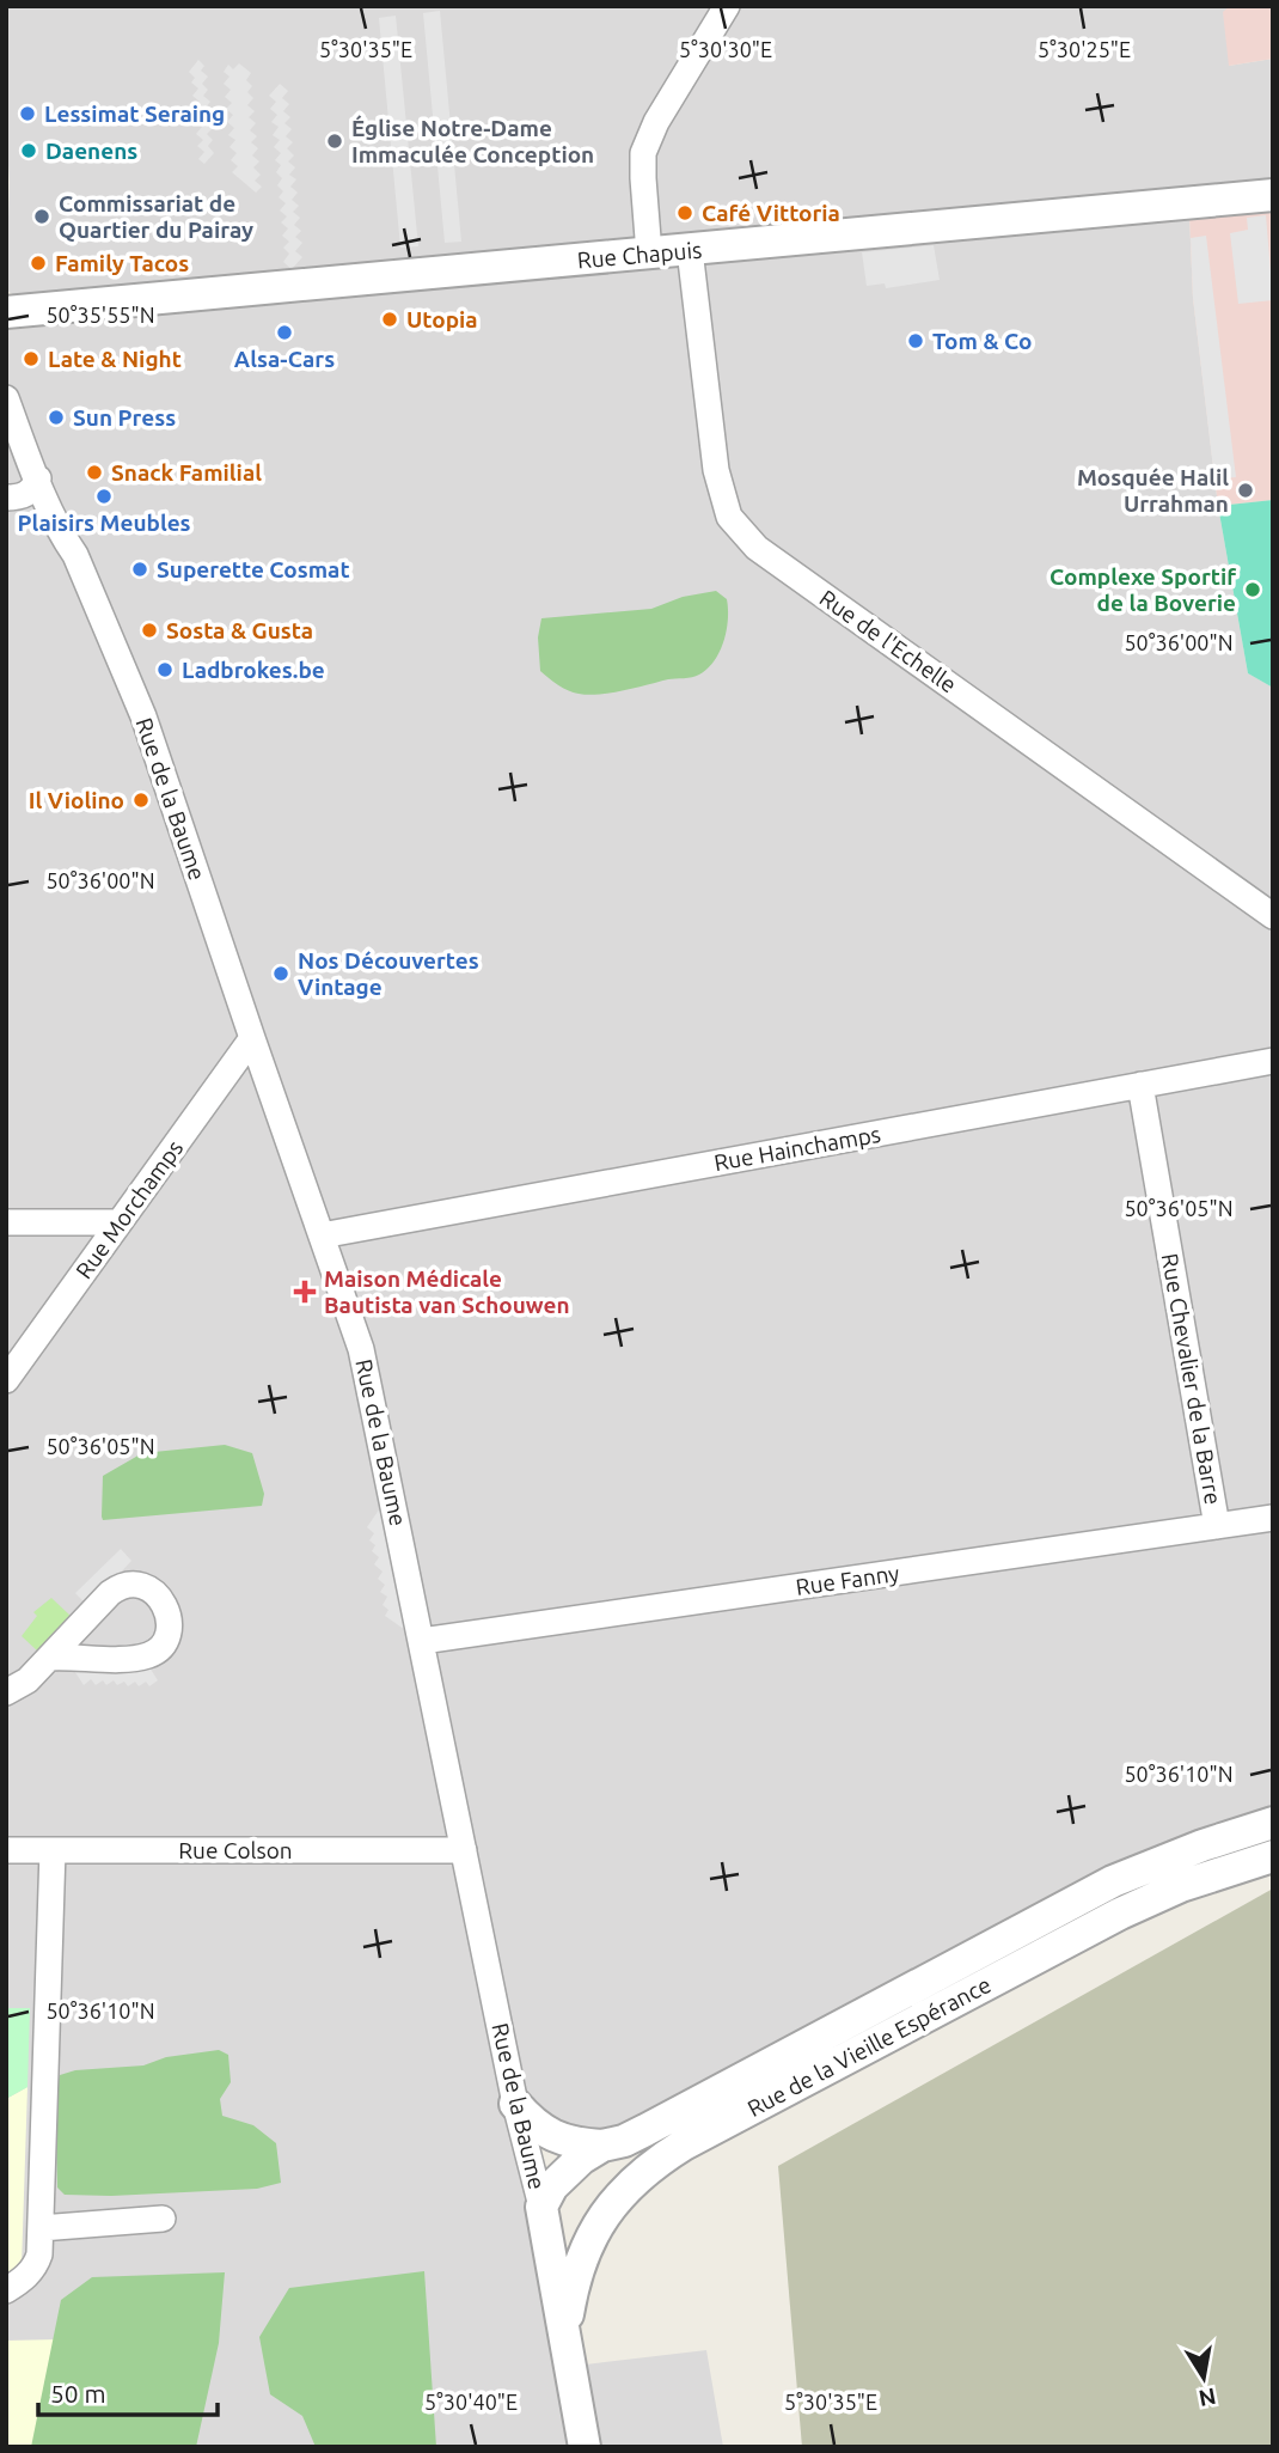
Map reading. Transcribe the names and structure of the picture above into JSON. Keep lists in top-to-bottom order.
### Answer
{
  "streets": {
    "street": [
      "Rue Chapuis",
      "Rue de l'Echelle",
      "Rue de la Baume",
      "Rue Hainchamps",
      "Rue Morchamps",
      "Rue Chevalier de la Barre",
      "Rue Fanny",
      "Rue Colson",
      "Rue de la Vieille Espérance"
    ]
  },
  "crossings": [
    ["Rue Chapuis", "Rue de l'Echelle"],
    ["Rue de la Baume", "Rue Hainchamps"],
    ["Rue de la Baume", "Rue Morchamps"],
    ["Rue de la Baume", "Rue Fanny"],
    ["Rue de la Baume", "Rue Colson"],
    ["Rue de la Baume", "Rue de la Vieille Espérance"],
    ["Rue Hainchamps", "Rue Chevalier de la Barre"],
    ["Rue Chevalier de la Barre", "Rue Fanny"]
  ],
  "places": {
    "other": [
      "Lessimat Seraing",
      "Église Notre-Dame Immaculée Conception",
      "Daenens",
      "Café Vittoria",
      "Commissariat de Quartier du Pairay",
      "Family Tacos",
      "Utopia",
      "Alsa-Cars",
      "Tom & Co",
      "Late & Night",
      "Sun Press",
      "Snack Familial",
      "Mosquée Halil Urrahman",
      "Plaisirs Meubles",
      "Superette Cosmat",
      "Complexe Sportif de la Boverie",
      "Sosta & Gusta",
      "Ladbrokes.be",
      "Il Violino",
      "Nos Découvertes Vintage"
    ],
    "health": ["Maison Médicale Bautista van Schouwen"]
  },
  "scale_bar": "50 m",
  "north": "bottom",
  "coordinates": [
    "5°30'35\"E",
    "5°30'30\"E",
    "5°30'25\"E",
    "50°35'55\"N",
    "50°36'00\"N",
    "50°36'05\"N",
    "50°36'10\"N",
    "5°30'40\"E"
  ]
}
